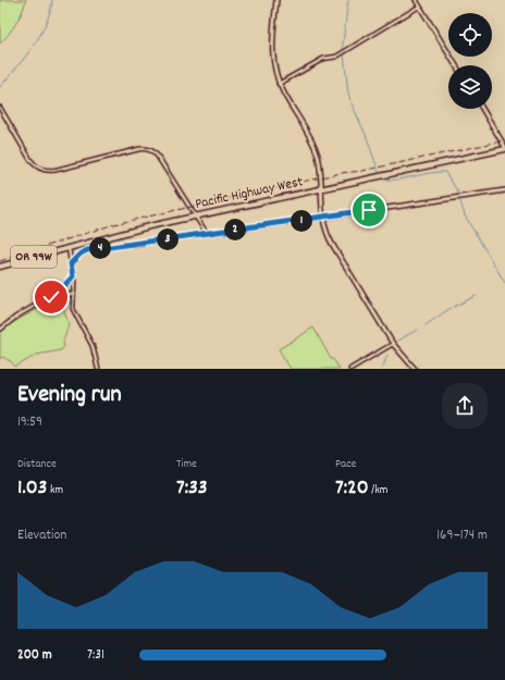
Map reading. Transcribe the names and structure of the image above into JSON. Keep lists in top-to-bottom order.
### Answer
{
  "streets": {
    "highway": ["Pacific Highway West", "OR 99W"]
  },
  "page": {
    "pins": [
      "1",
      "2",
      "3",
      "4"
    ],
    "heading": ["Evening run", "19:59"],
    "stats": [
      ["Distance", "1.03 km"],
      ["Time", "7:33"],
      ["Pace", "7:20 /km"]
    ],
    "chart": ["Elevation", "169–174 m"],
    "list": [
      {
        "name": "200 m",
        "note": "7:31"
      }
    ]
  }
}
